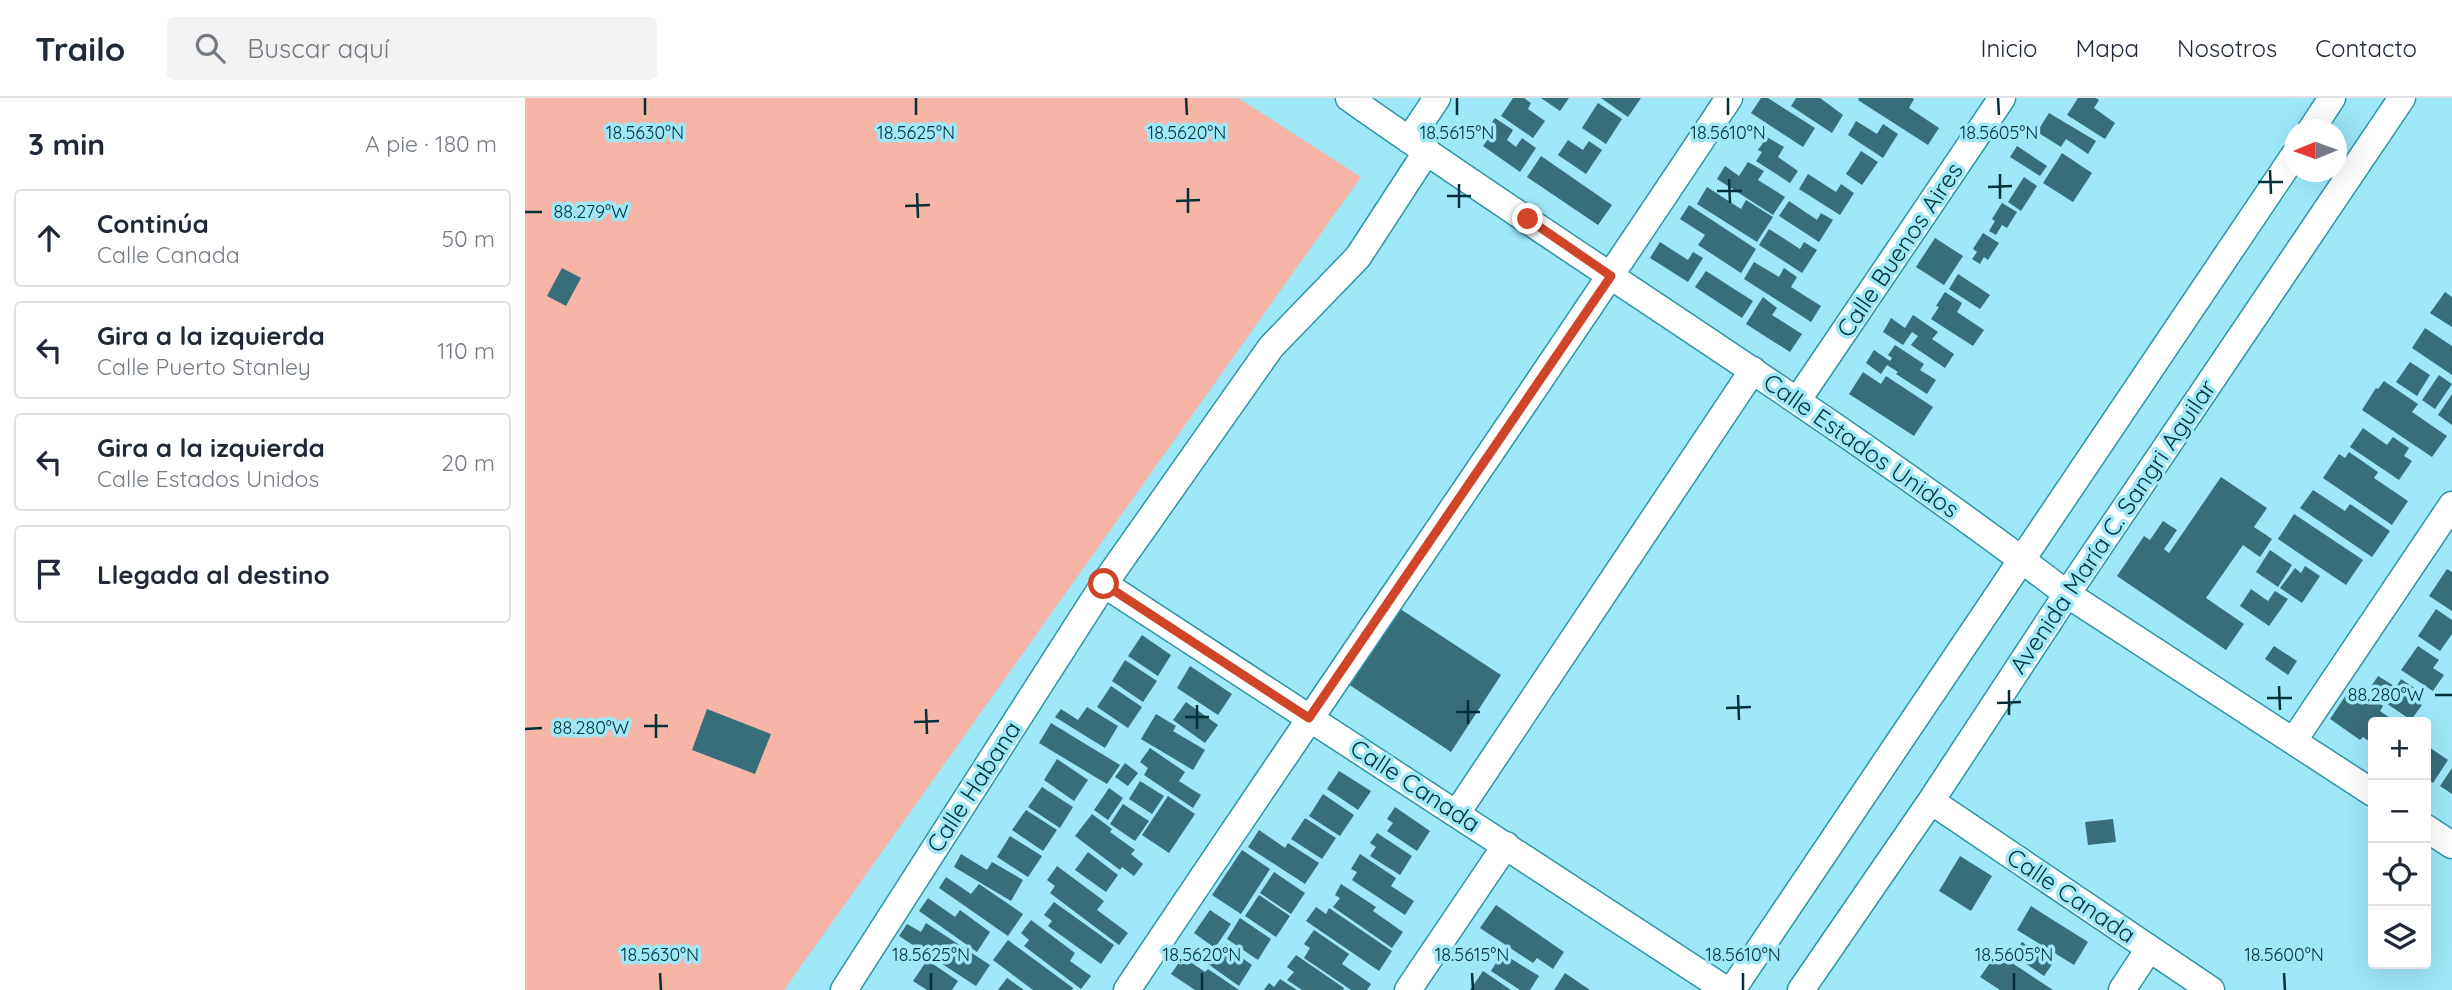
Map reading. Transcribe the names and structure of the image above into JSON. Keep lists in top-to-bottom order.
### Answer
{
  "streets": {
    "street": [
      "Calle Buenos Aires",
      "Calle Estados Unidos",
      "Avenida María C. Sangri Aguilar",
      "Calle Canada",
      "Calle Habana"
    ]
  },
  "crossings": [
    ["Calle Buenos Aires", "Calle Estados Unidos"],
    ["Calle Estados Unidos", "Avenida María C. Sangri Aguilar"],
    ["Calle Estados Unidos", "Calle Habana"],
    ["Avenida María C. Sangri Aguilar", "Calle Canada"],
    ["Calle Canada", "Calle Habana"]
  ],
  "north": "left",
  "page": {
    "header": "Trailo",
    "search": "Buscar aquí",
    "nav": [
      "Inicio",
      "Mapa",
      "Nosotros",
      "Contacto"
    ],
    "heading": ["3 min", "A pie · 180 m"],
    "list": [
      ["Continúa", "Calle Canada", "50 m"],
      ["Gira a la izquierda", "Calle Puerto Stanley", "110 m"],
      ["Gira a la izquierda", "Calle Estados Unidos", "20 m"],
      "Llegada al destino"
    ],
    "map_buttons": ["+", "−"]
  },
  "coordinates": [
    "18.5630°N",
    "18.5625°N",
    "18.5620°N",
    "18.5615°N",
    "18.5610°N",
    "18.5605°N",
    "88.279°W",
    "88.280°W",
    "18.5600°N"
  ]
}
